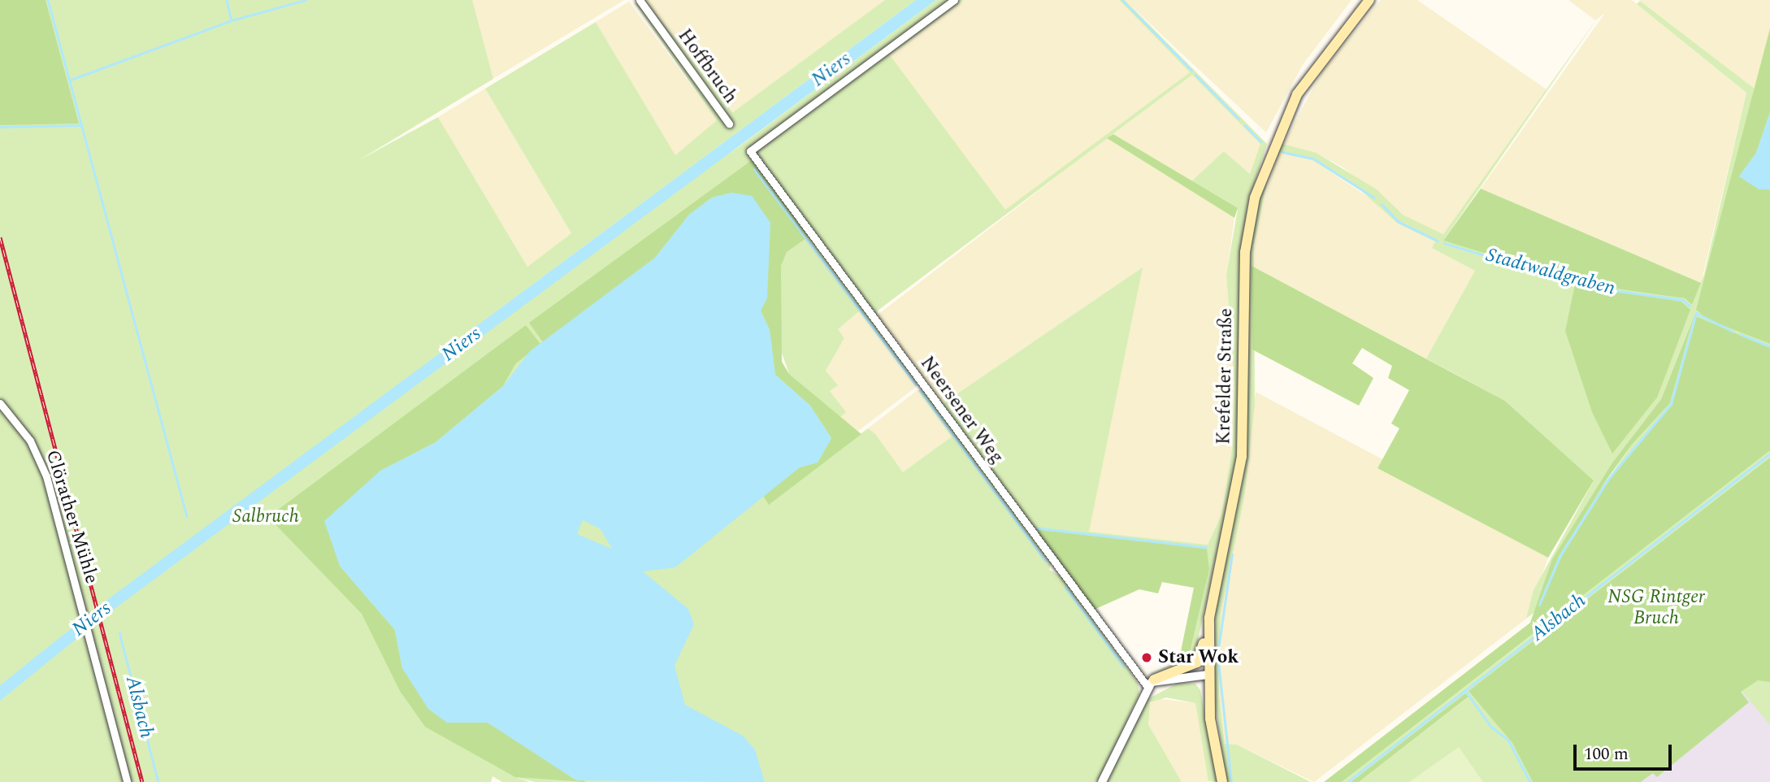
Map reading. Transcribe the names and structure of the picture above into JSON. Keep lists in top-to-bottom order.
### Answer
{
  "streets": {
    "main road": ["Krefelder Straße"],
    "street": ["Hoffbruch", "Neersener Weg", "Clörather Mühle"]
  },
  "water": ["Niers", "Stadtwaldgraben", "Alsbach"],
  "parks": ["Salbruch", "NSG Rintger Bruch"],
  "places": ["Star Wok"],
  "scale_bar": "100 m"
}
